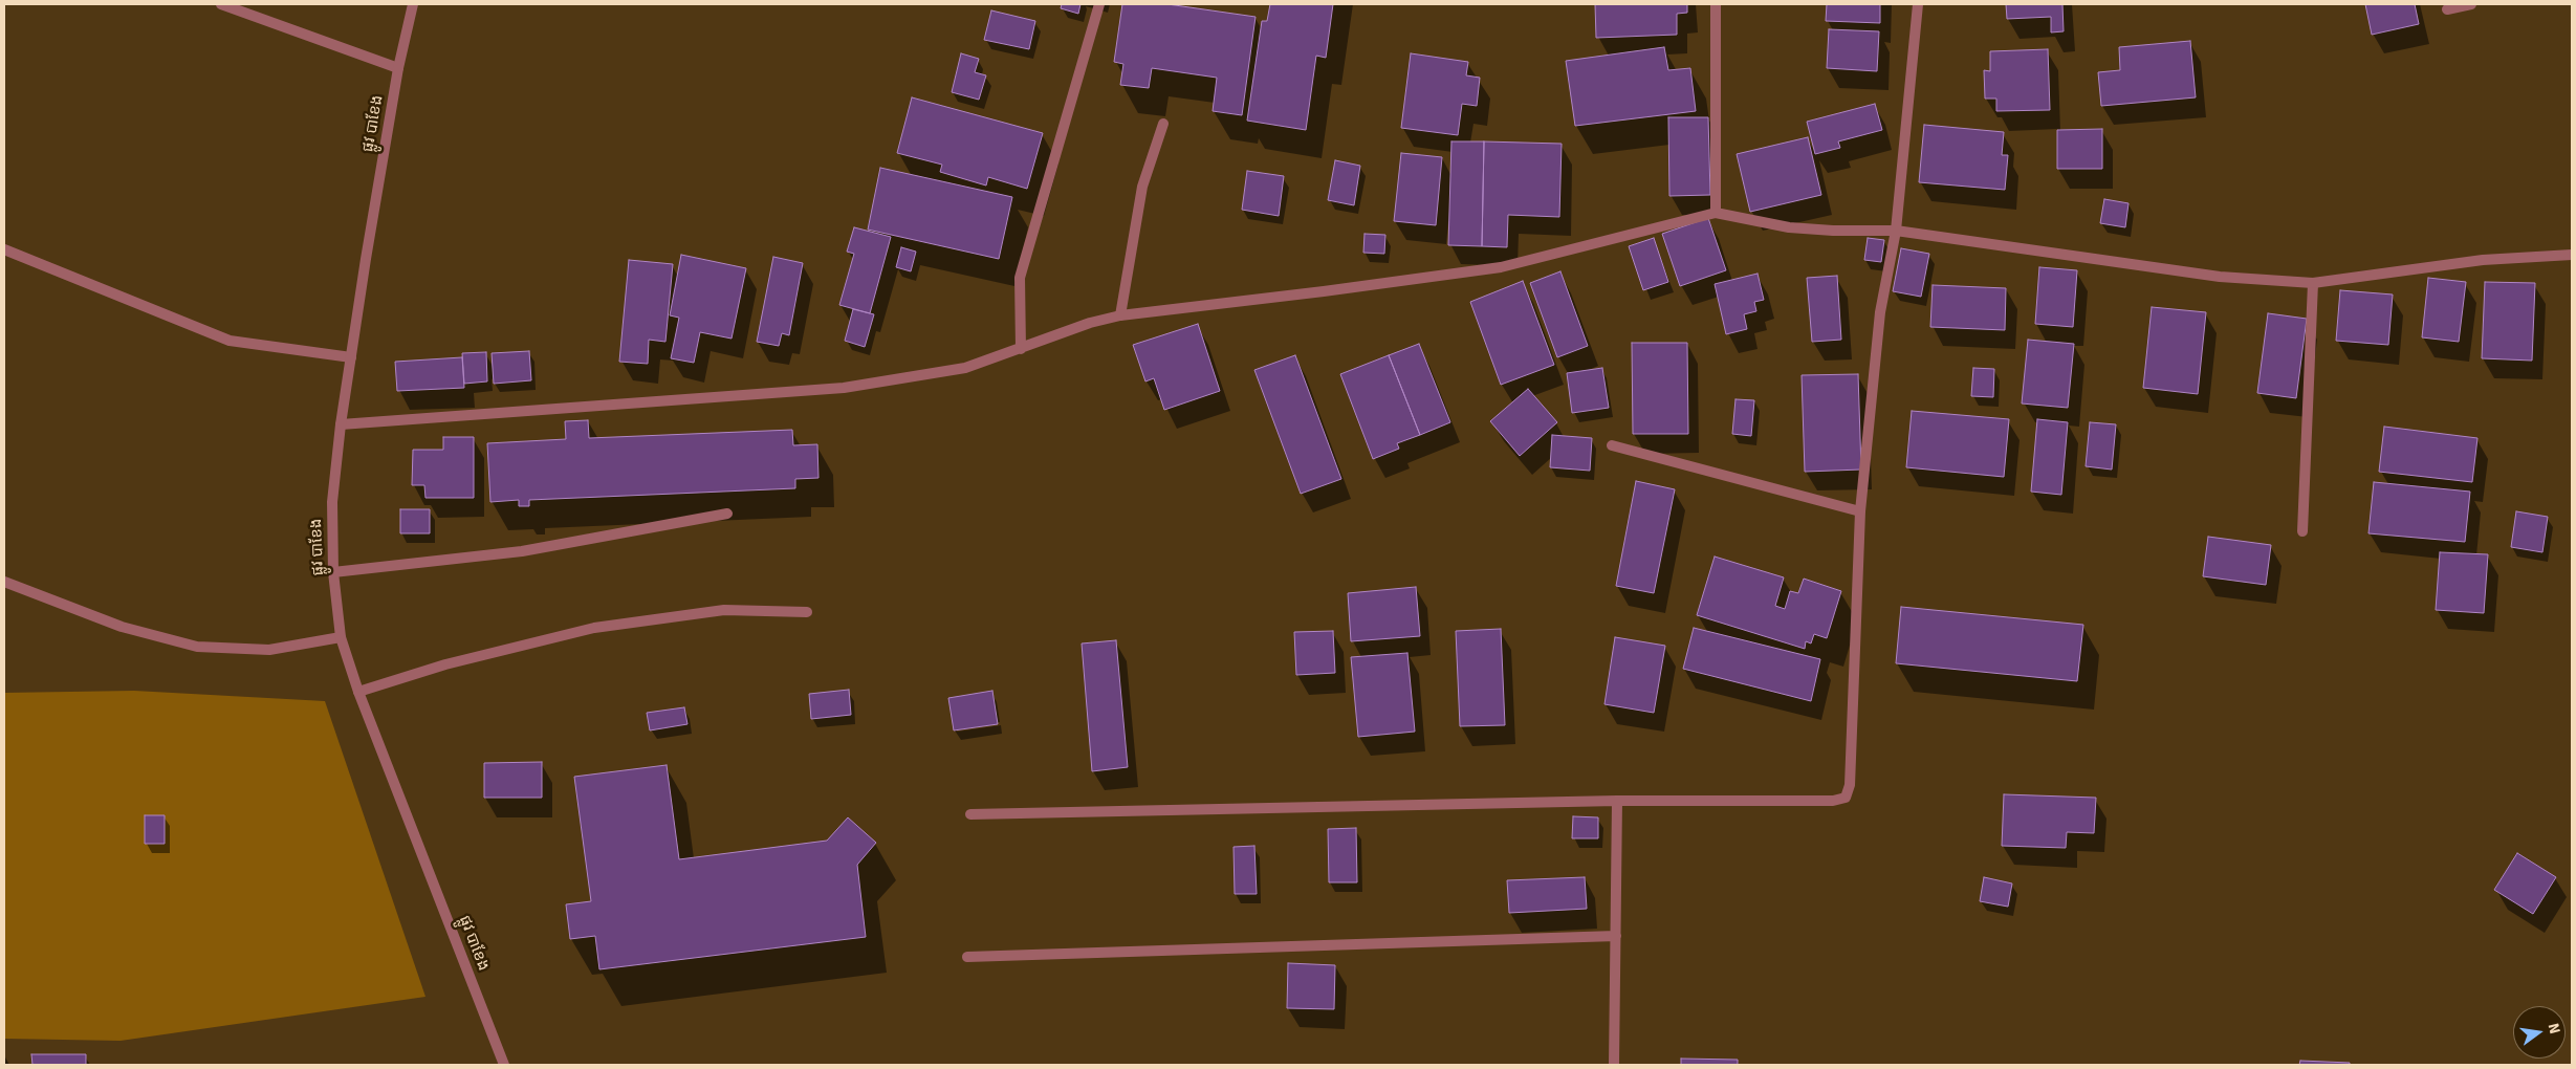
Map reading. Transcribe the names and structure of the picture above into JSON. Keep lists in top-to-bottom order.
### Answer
{
  "streets": {
    "street": ["ផ្លូវ បាខែង"]
  },
  "north": "right"
}
